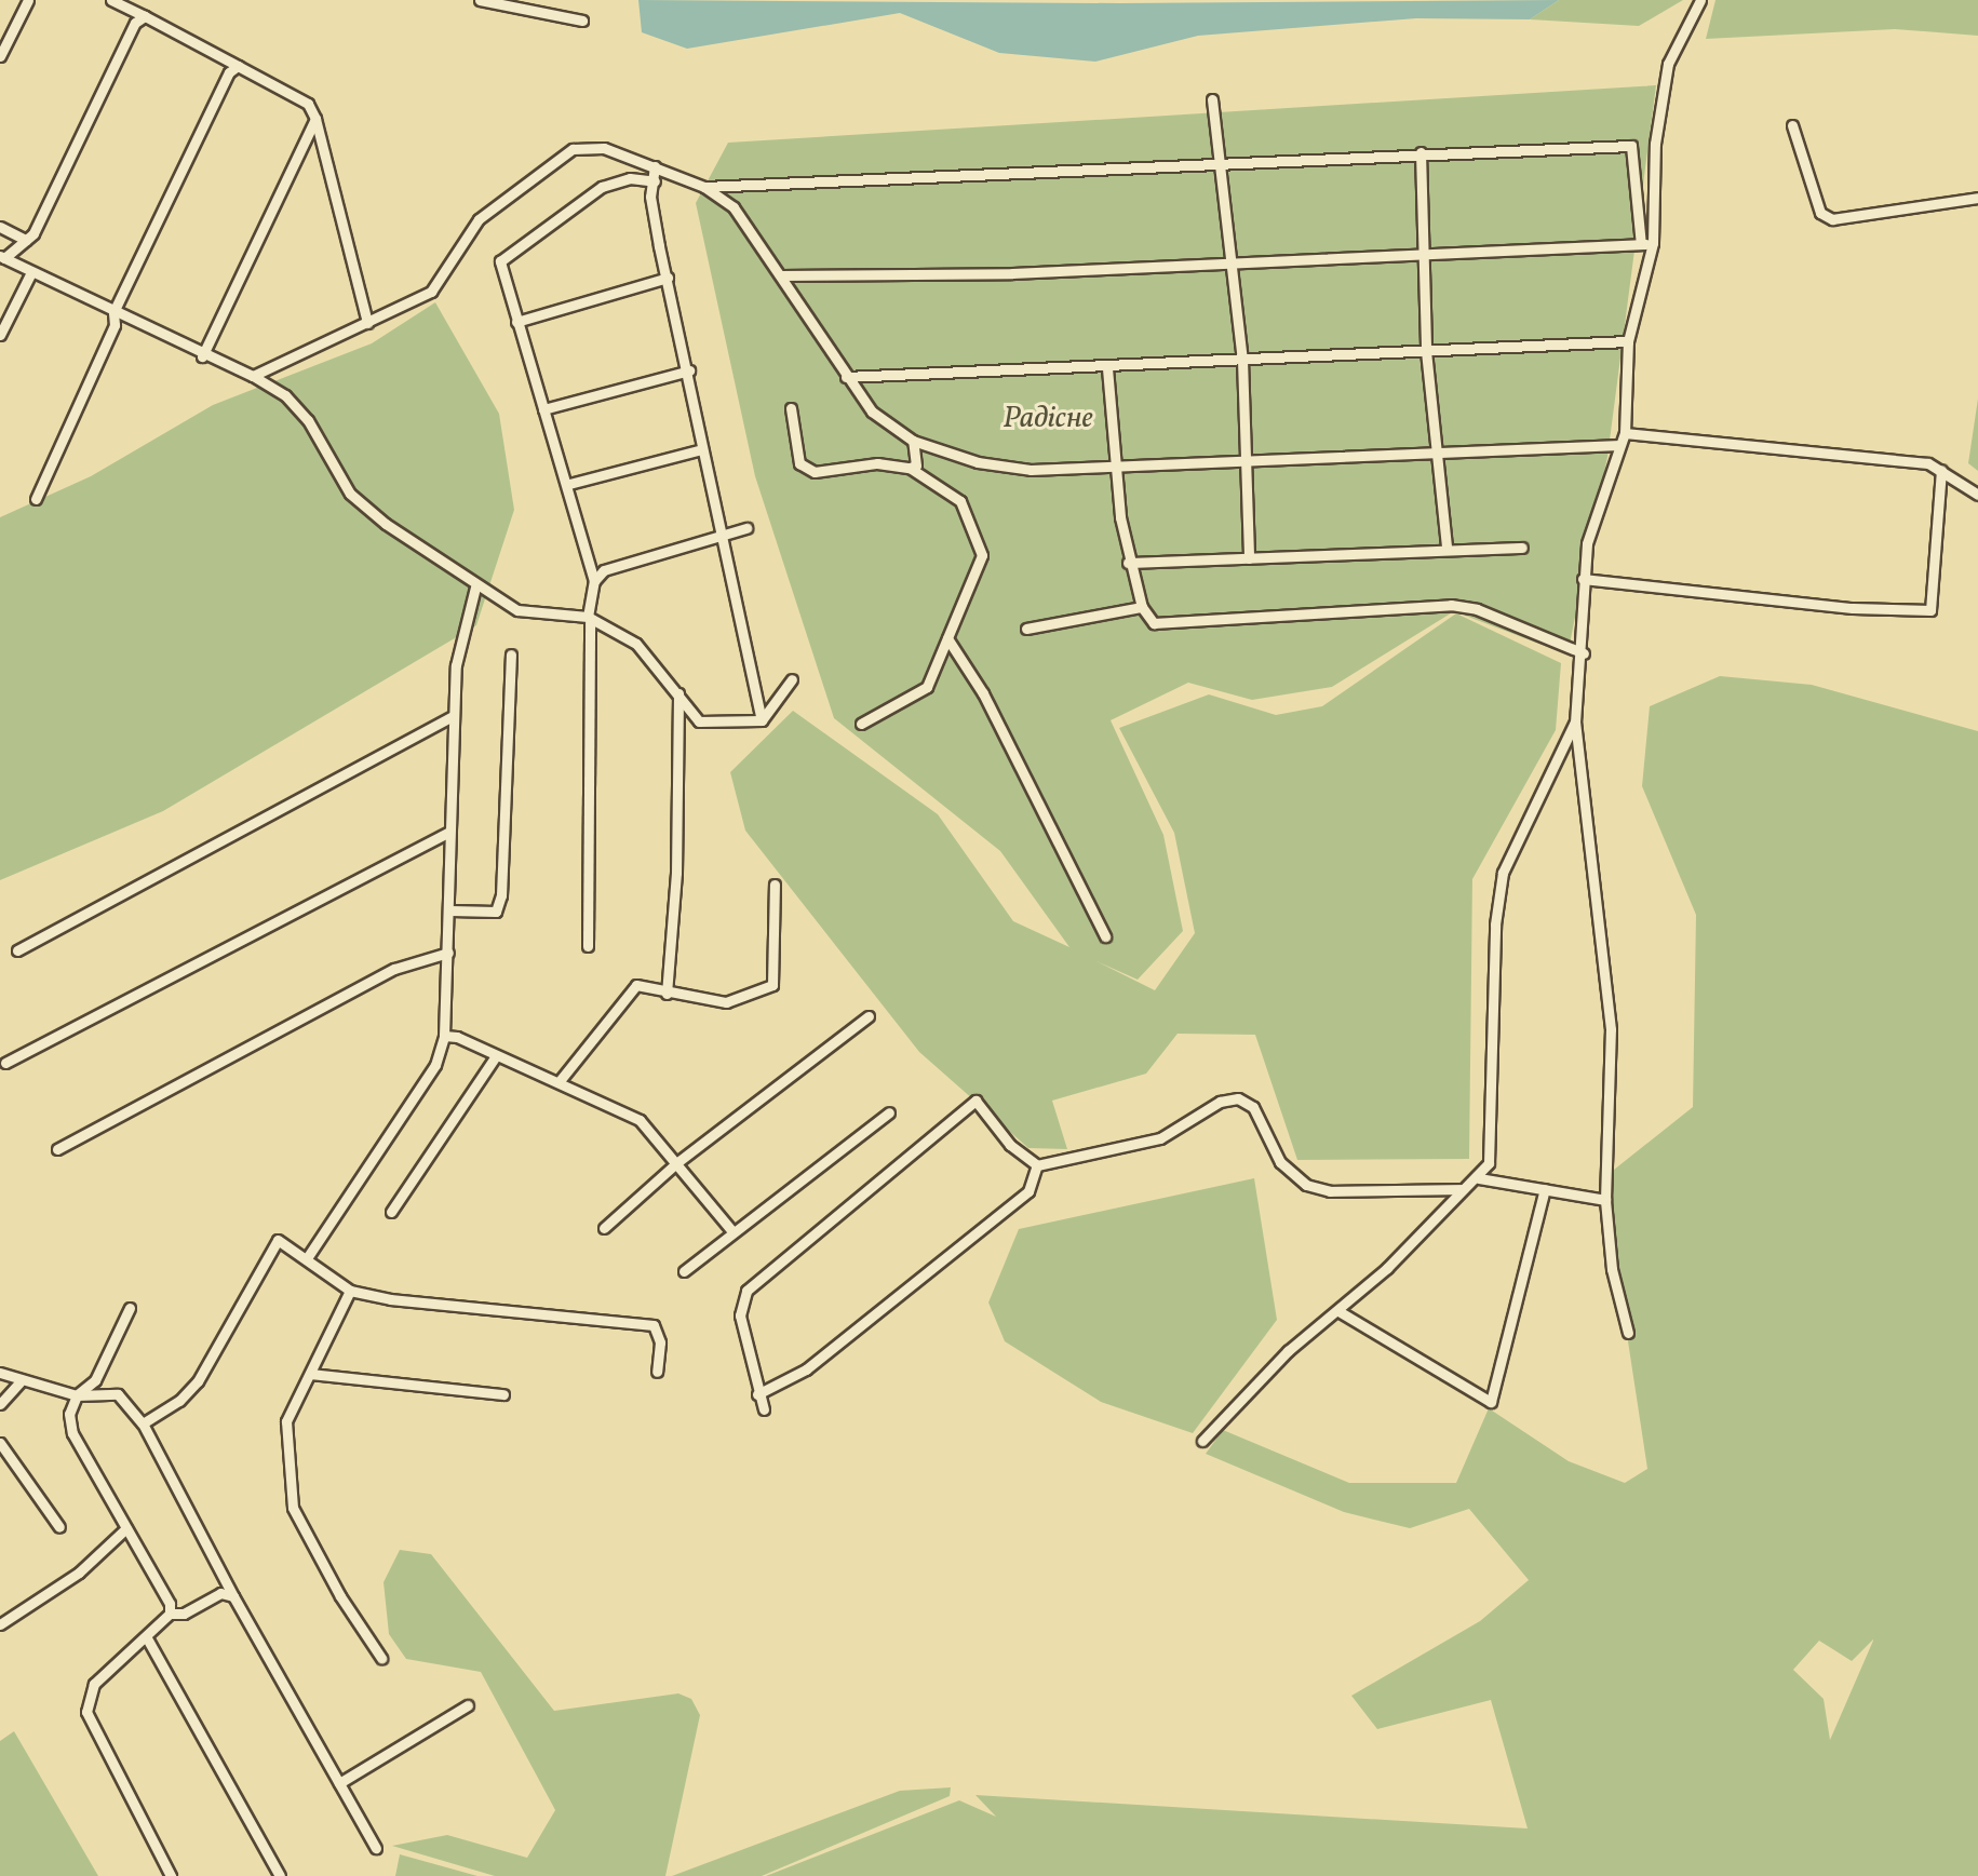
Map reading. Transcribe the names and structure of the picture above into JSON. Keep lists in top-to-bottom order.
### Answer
{
  "parks": ["Радісне"]
}
